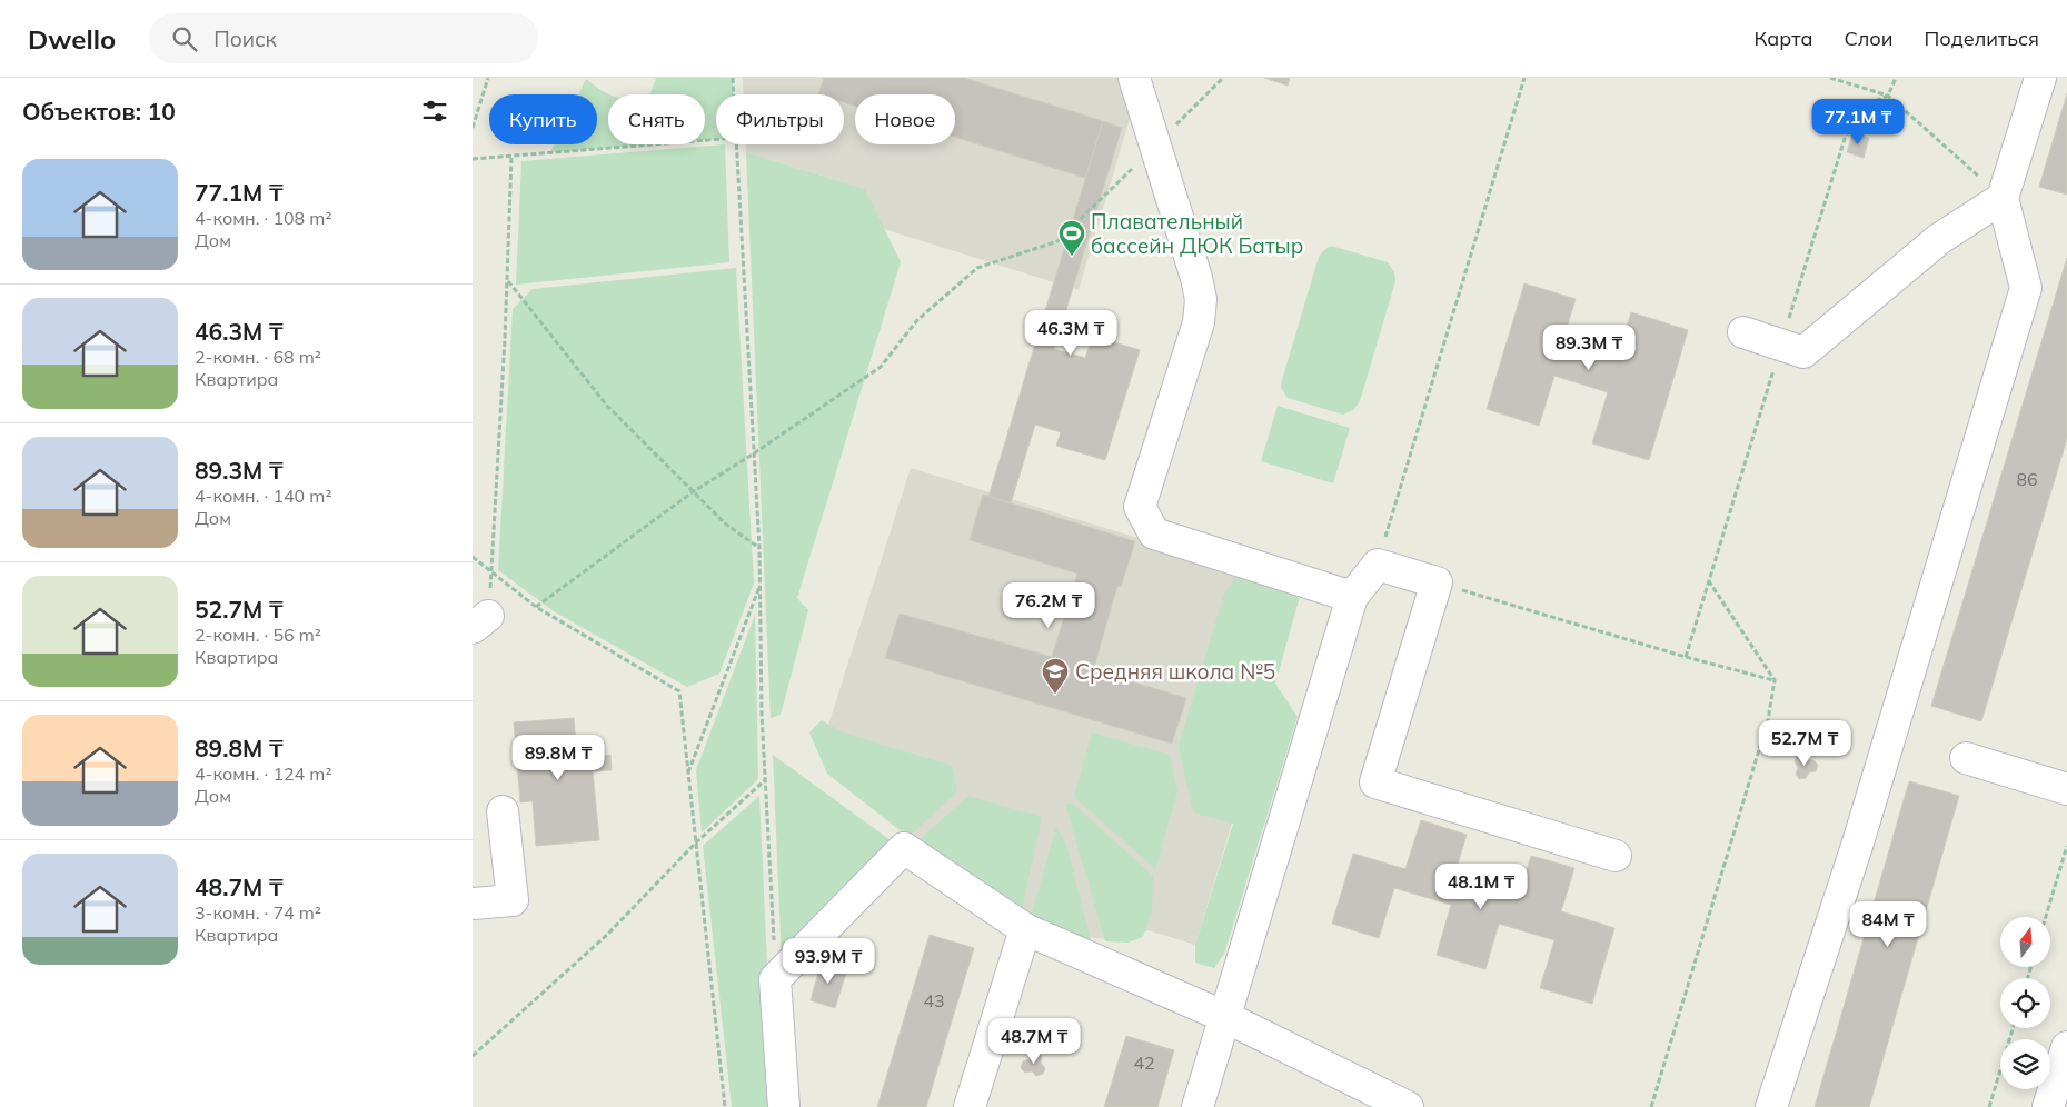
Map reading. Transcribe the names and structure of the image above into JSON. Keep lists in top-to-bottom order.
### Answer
{
  "places": {
    "sports": ["Плавательный бассейн ДЮК Батыр"],
    "school or university": ["Средняя школа №5"]
  },
  "house_numbers": ["86", "43", "42"],
  "north": "top",
  "page": {
    "header": "Dwello",
    "search": "Поиск",
    "nav": ["Карта", "Слои", "Поделиться"],
    "heading": "Объектов: 10",
    "chip": [
      "Купить",
      "Снять",
      "Фильтры",
      "Новое"
    ],
    "price": [
      "77.1M ₸",
      "46.3M ₸",
      "89.3M ₸",
      "76.2M ₸",
      "52.7M ₸",
      "89.8M ₸",
      "48.1M ₸",
      "84M ₸",
      "93.9M ₸",
      "48.7M ₸"
    ],
    "list": [
      {
        "name": "77.1M ₸",
        "note": "4-комн. · 108 m² · Дом"
      },
      {
        "name": "46.3M ₸",
        "note": "2-комн. · 68 m² · Квартира"
      },
      {
        "name": "89.3M ₸",
        "note": "4-комн. · 140 m² · Дом"
      },
      {
        "name": "52.7M ₸",
        "note": "2-комн. · 56 m² · Квартира"
      },
      {
        "name": "89.8M ₸",
        "note": "4-комн. · 124 m² · Дом"
      },
      {
        "name": "48.7M ₸",
        "note": "3-комн. · 74 m² · Квартира"
      }
    ]
  }
}
